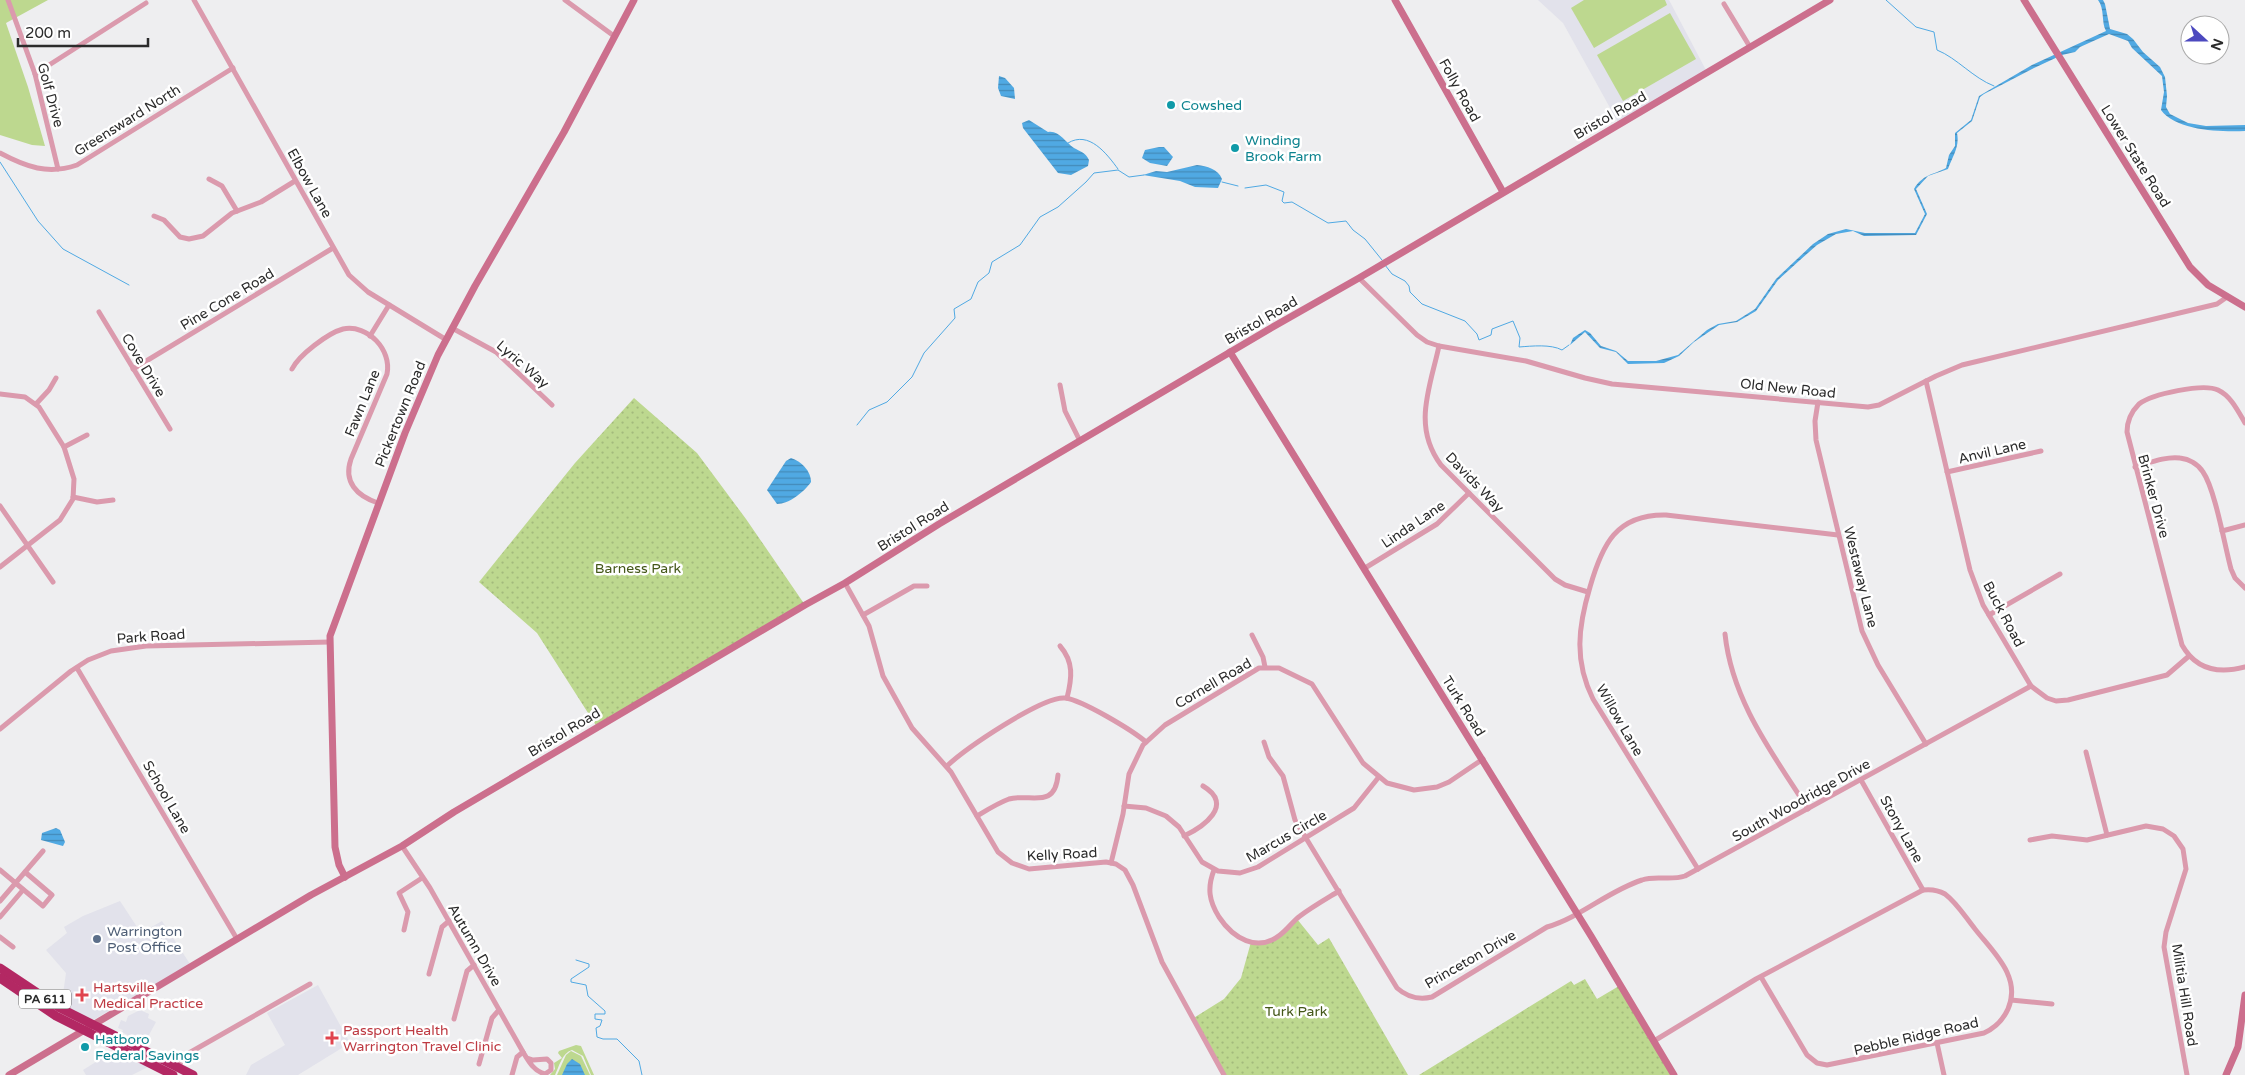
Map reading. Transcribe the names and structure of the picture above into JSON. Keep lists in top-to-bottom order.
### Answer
{
  "streets": {
    "highway": ["PA 611"],
    "street": [
      "Folly Road",
      "Golf Drive",
      "Bristol Road",
      "Greensward North",
      "Lower State Road",
      "Elbow Lane",
      "Pine Cone Road",
      "Lyric Way",
      "Cove Drive",
      "Old New Road",
      "Fawn Lane",
      "Pickertown Road",
      "Anvil Lane",
      "Davids Way",
      "Brinker Drive",
      "Linda Lane",
      "Westaway Lane",
      "Buck Road",
      "Park Road",
      "Cornell Road",
      "Turk Road",
      "Willow Lane",
      "School Lane",
      "South Woodridge Drive",
      "Stony Lane",
      "Marcus Circle",
      "Kelly Road",
      "Autumn Drive",
      "Princeton Drive",
      "Militia Hill Road",
      "Pebble Ridge Road"
    ]
  },
  "crossings": [
    ["Folly Road", "Bristol Road"],
    ["Golf Drive", "Greensward North"],
    ["Bristol Road", "Old New Road"],
    ["Bristol Road", "Pickertown Road"],
    ["Bristol Road", "Turk Road"],
    ["Bristol Road", "School Lane"],
    ["Bristol Road", "Kelly Road"],
    ["Bristol Road", "Autumn Drive"],
    ["Bristol Road", "PA 611"],
    ["Greensward North", "Elbow Lane"],
    ["Lower State Road", "Old New Road"],
    ["Elbow Lane", "Pine Cone Road"],
    ["Elbow Lane", "Pickertown Road"],
    ["Pine Cone Road", "Cove Drive"],
    ["Lyric Way", "Pickertown Road"],
    ["Old New Road", "Davids Way"],
    ["Old New Road", "Westaway Lane"],
    ["Old New Road", "Buck Road"],
    ["Fawn Lane", "Pickertown Road"],
    ["Pickertown Road", "Park Road"],
    ["Anvil Lane", "Buck Road"],
    ["Davids Way", "Linda Lane"],
    ["Davids Way", "Willow Lane"],
    ["Brinker Drive", "Buck Road"],
    ["Linda Lane", "Turk Road"],
    ["Westaway Lane", "Willow Lane"],
    ["Westaway Lane", "South Woodridge Drive"],
    ["Buck Road", "South Woodridge Drive"],
    ["Park Road", "School Lane"],
    ["Cornell Road", "Turk Road"],
    ["Cornell Road", "Marcus Circle"],
    ["Cornell Road", "Kelly Road"],
    ["Turk Road", "South Woodridge Drive"],
    ["Turk Road", "Princeton Drive"],
    ["Willow Lane", "South Woodridge Drive"],
    ["South Woodridge Drive", "Stony Lane"],
    ["South Woodridge Drive", "Princeton Drive"],
    ["Marcus Circle", "Princeton Drive"]
  ],
  "parks": ["Barness Park", "Turk Park"],
  "places": {
    "other": [
      "Cowshed",
      "Winding Brook Farm",
      "Warrington Post Office",
      "Hatboro Federal Savings"
    ],
    "health": ["Hartsville Medical Practice", "Passport Health Warrington Travel Clinic"]
  },
  "scale_bar": "200 m",
  "north": "right"
}
